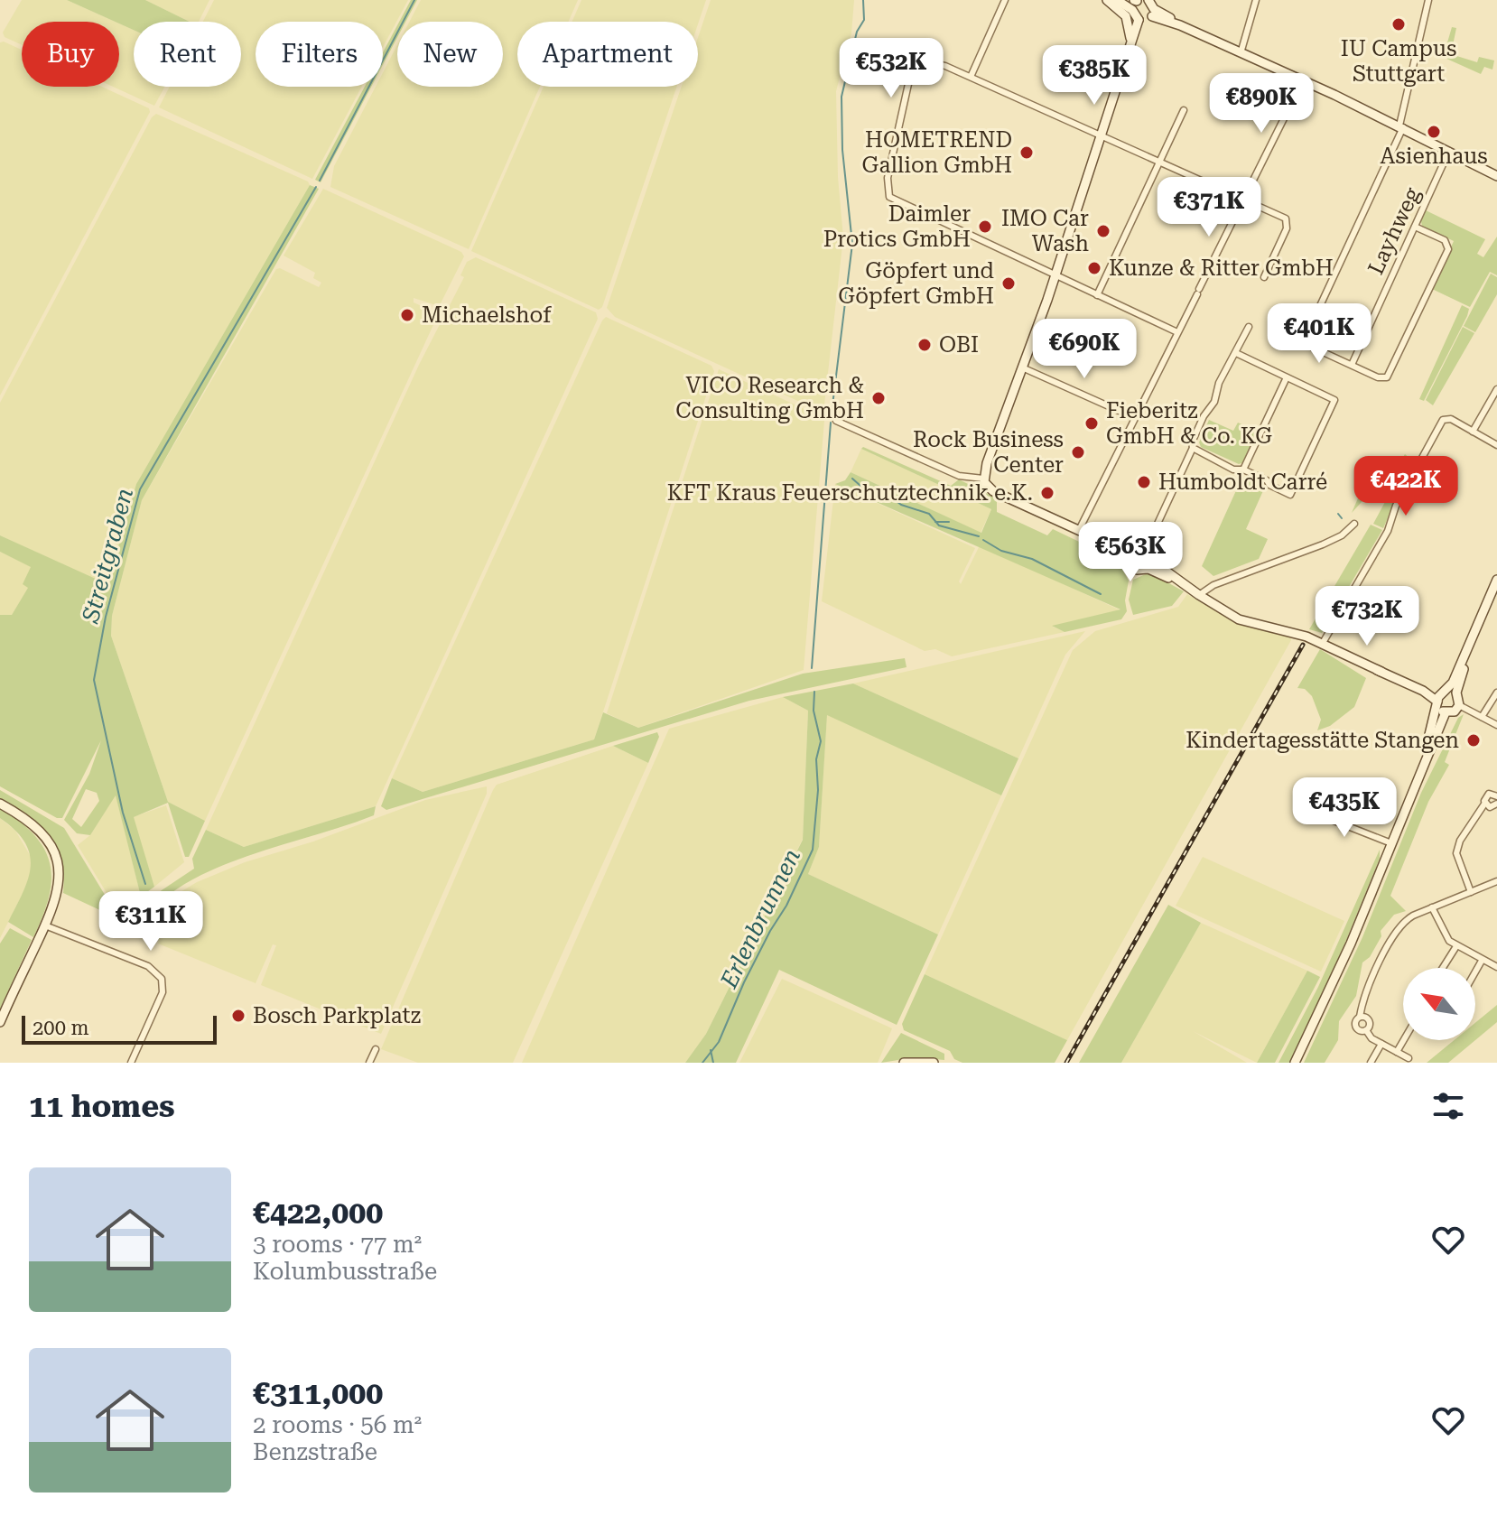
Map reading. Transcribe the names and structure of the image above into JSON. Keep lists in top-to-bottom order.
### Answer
{
  "streets": {
    "street": ["Layhweg"]
  },
  "water": ["Streitgraben", "Erlenbrunnen"],
  "places": [
    "IU Campus Stuttgart",
    "Asienhaus",
    "HOMETREND Gallion GmbH",
    "Daimler Protics GmbH",
    "IMO Car Wash",
    "Kunze & Ritter GmbH",
    "Göpfert und Göpfert GmbH",
    "Michaelshof",
    "OBI",
    "VICO Research & Consulting GmbH",
    "Fieberitz GmbH & Co. KG",
    "Rock Business Center",
    "Humboldt Carré",
    "KFT Kraus Feuerschutztechnik e.K.",
    "Kindertagesstätte Stangen",
    "Bosch Parkplatz"
  ],
  "scale_bar": "200 m",
  "north": "top left",
  "page": {
    "chip": [
      "Buy",
      "Rent",
      "Filters",
      "New",
      "Apartment"
    ],
    "price": [
      "€532K",
      "€385K",
      "€890K",
      "€371K",
      "€401K",
      "€690K",
      "€422K",
      "€563K",
      "€732K",
      "€435K",
      "€311K"
    ],
    "scale": "200 m",
    "heading": "11 homes",
    "list": [
      {
        "name": "€422,000",
        "note": "3 rooms · 77 m² · Kolumbusstraße"
      },
      {
        "name": "€311,000",
        "note": "2 rooms · 56 m² · Benzstraße"
      }
    ]
  }
}
